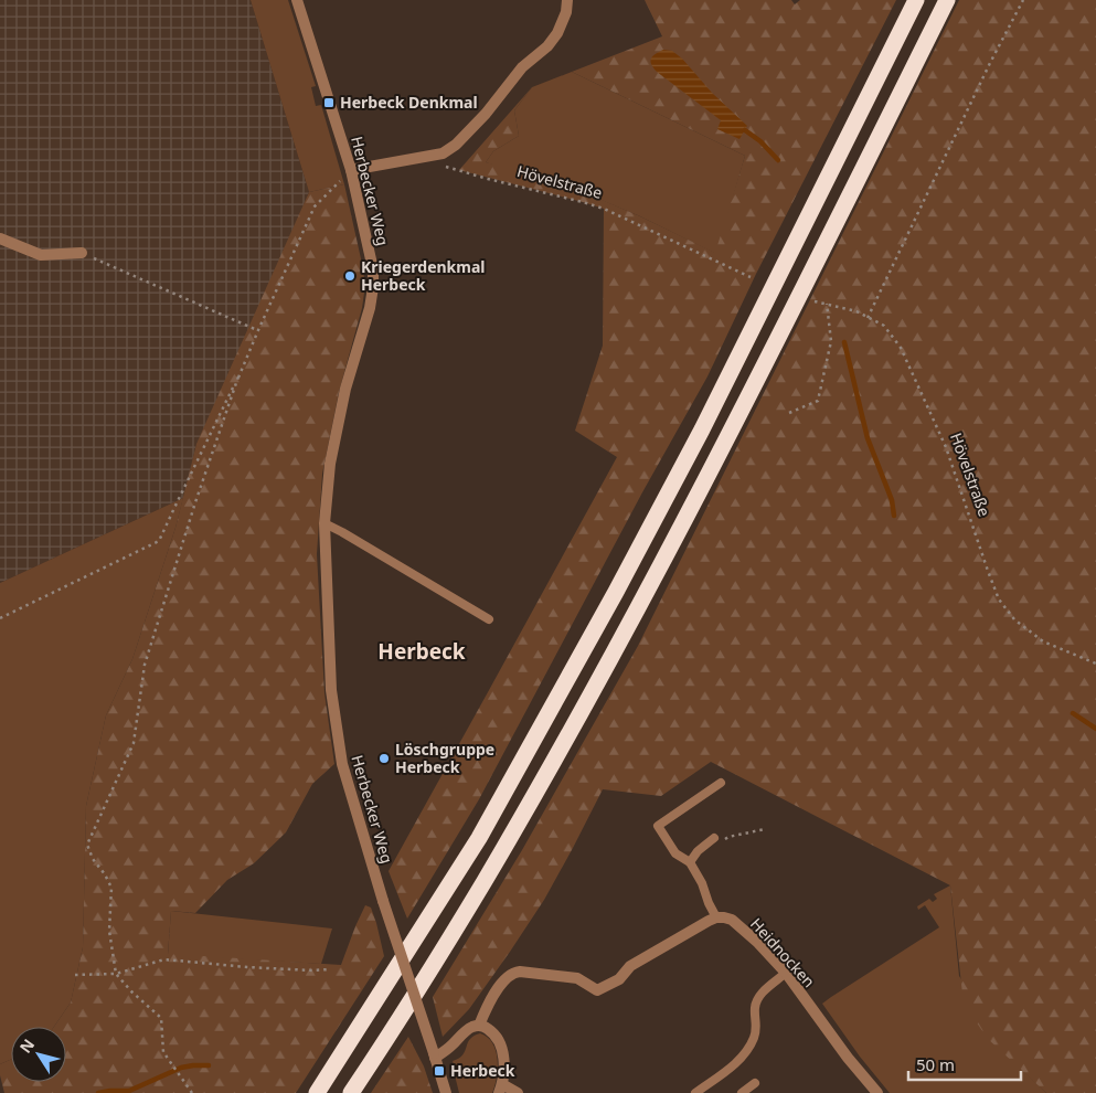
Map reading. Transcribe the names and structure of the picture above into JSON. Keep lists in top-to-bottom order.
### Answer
{
  "streets": {
    "street": ["Herbecker Weg", "Heidnocken"],
    "path": ["Hövelstraße"]
  },
  "districts": ["Herbeck"],
  "places": {
    "transit": ["Herbeck Denkmal", "Herbeck"],
    "other": ["Kriegerdenkmal Herbeck", "Löschgruppe Herbeck"]
  },
  "scale_bar": "50 m",
  "north": "top left"
}
